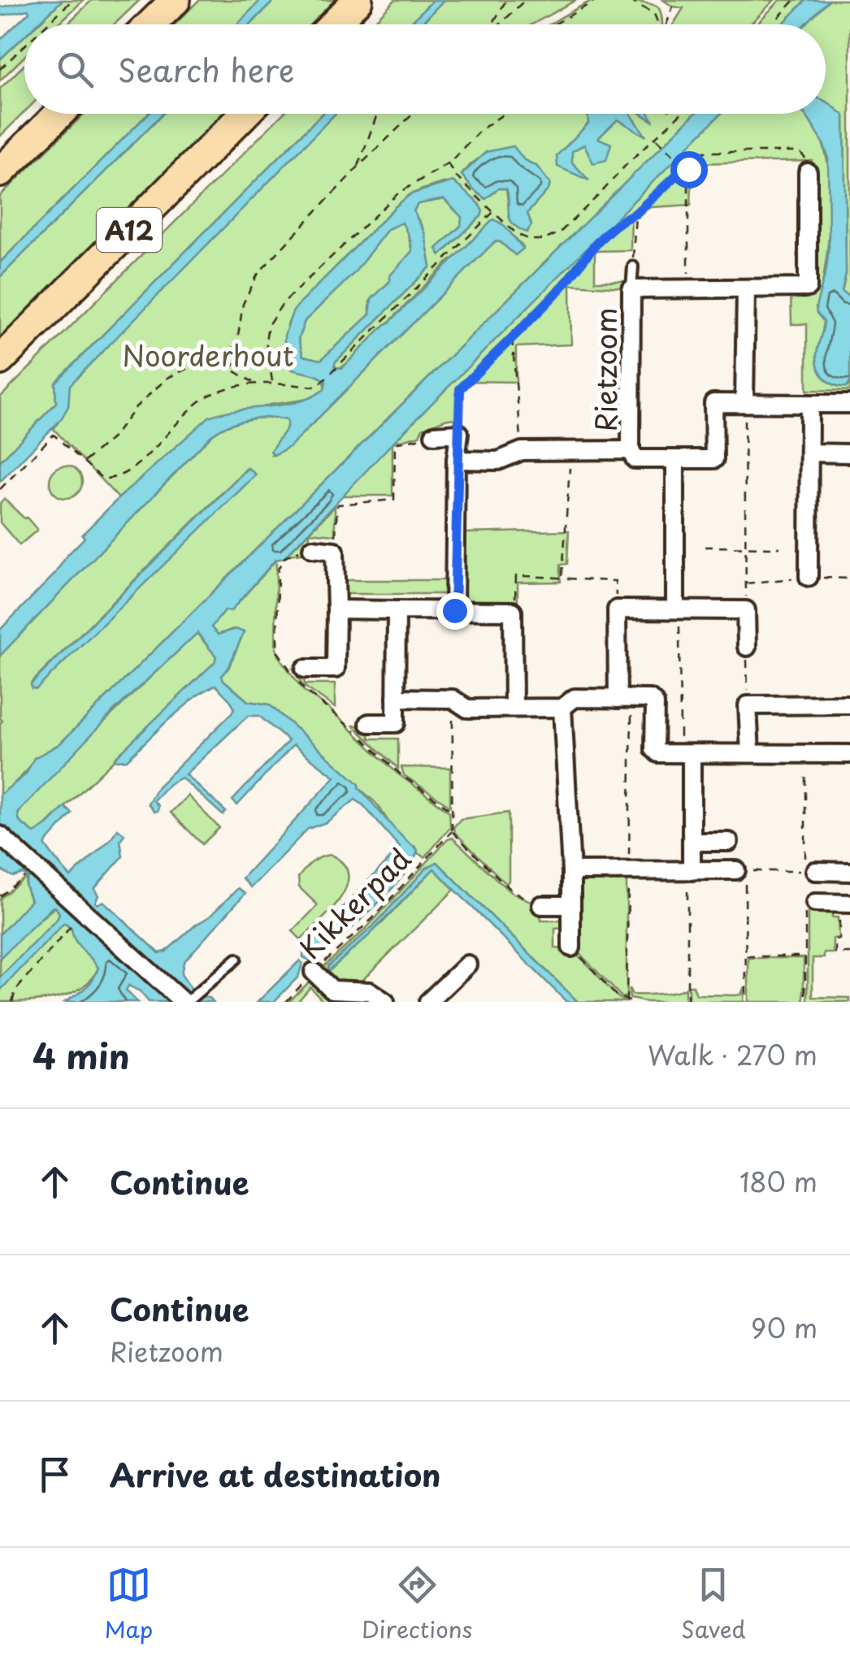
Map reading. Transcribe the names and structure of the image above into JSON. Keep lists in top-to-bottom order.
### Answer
{
  "streets": {
    "highway": ["A12"],
    "street": ["Rietzoom"],
    "path": ["Kikkerpad"]
  },
  "parks": ["Noorderhout"],
  "page": {
    "search": "Search here",
    "heading": ["4 min", "Walk · 270 m"],
    "list": [
      ["Continue", "180 m"],
      ["Continue", "Rietzoom", "90 m"],
      "Arrive at destination"
    ],
    "nav": ["Map", "Directions", "Saved"]
  }
}
